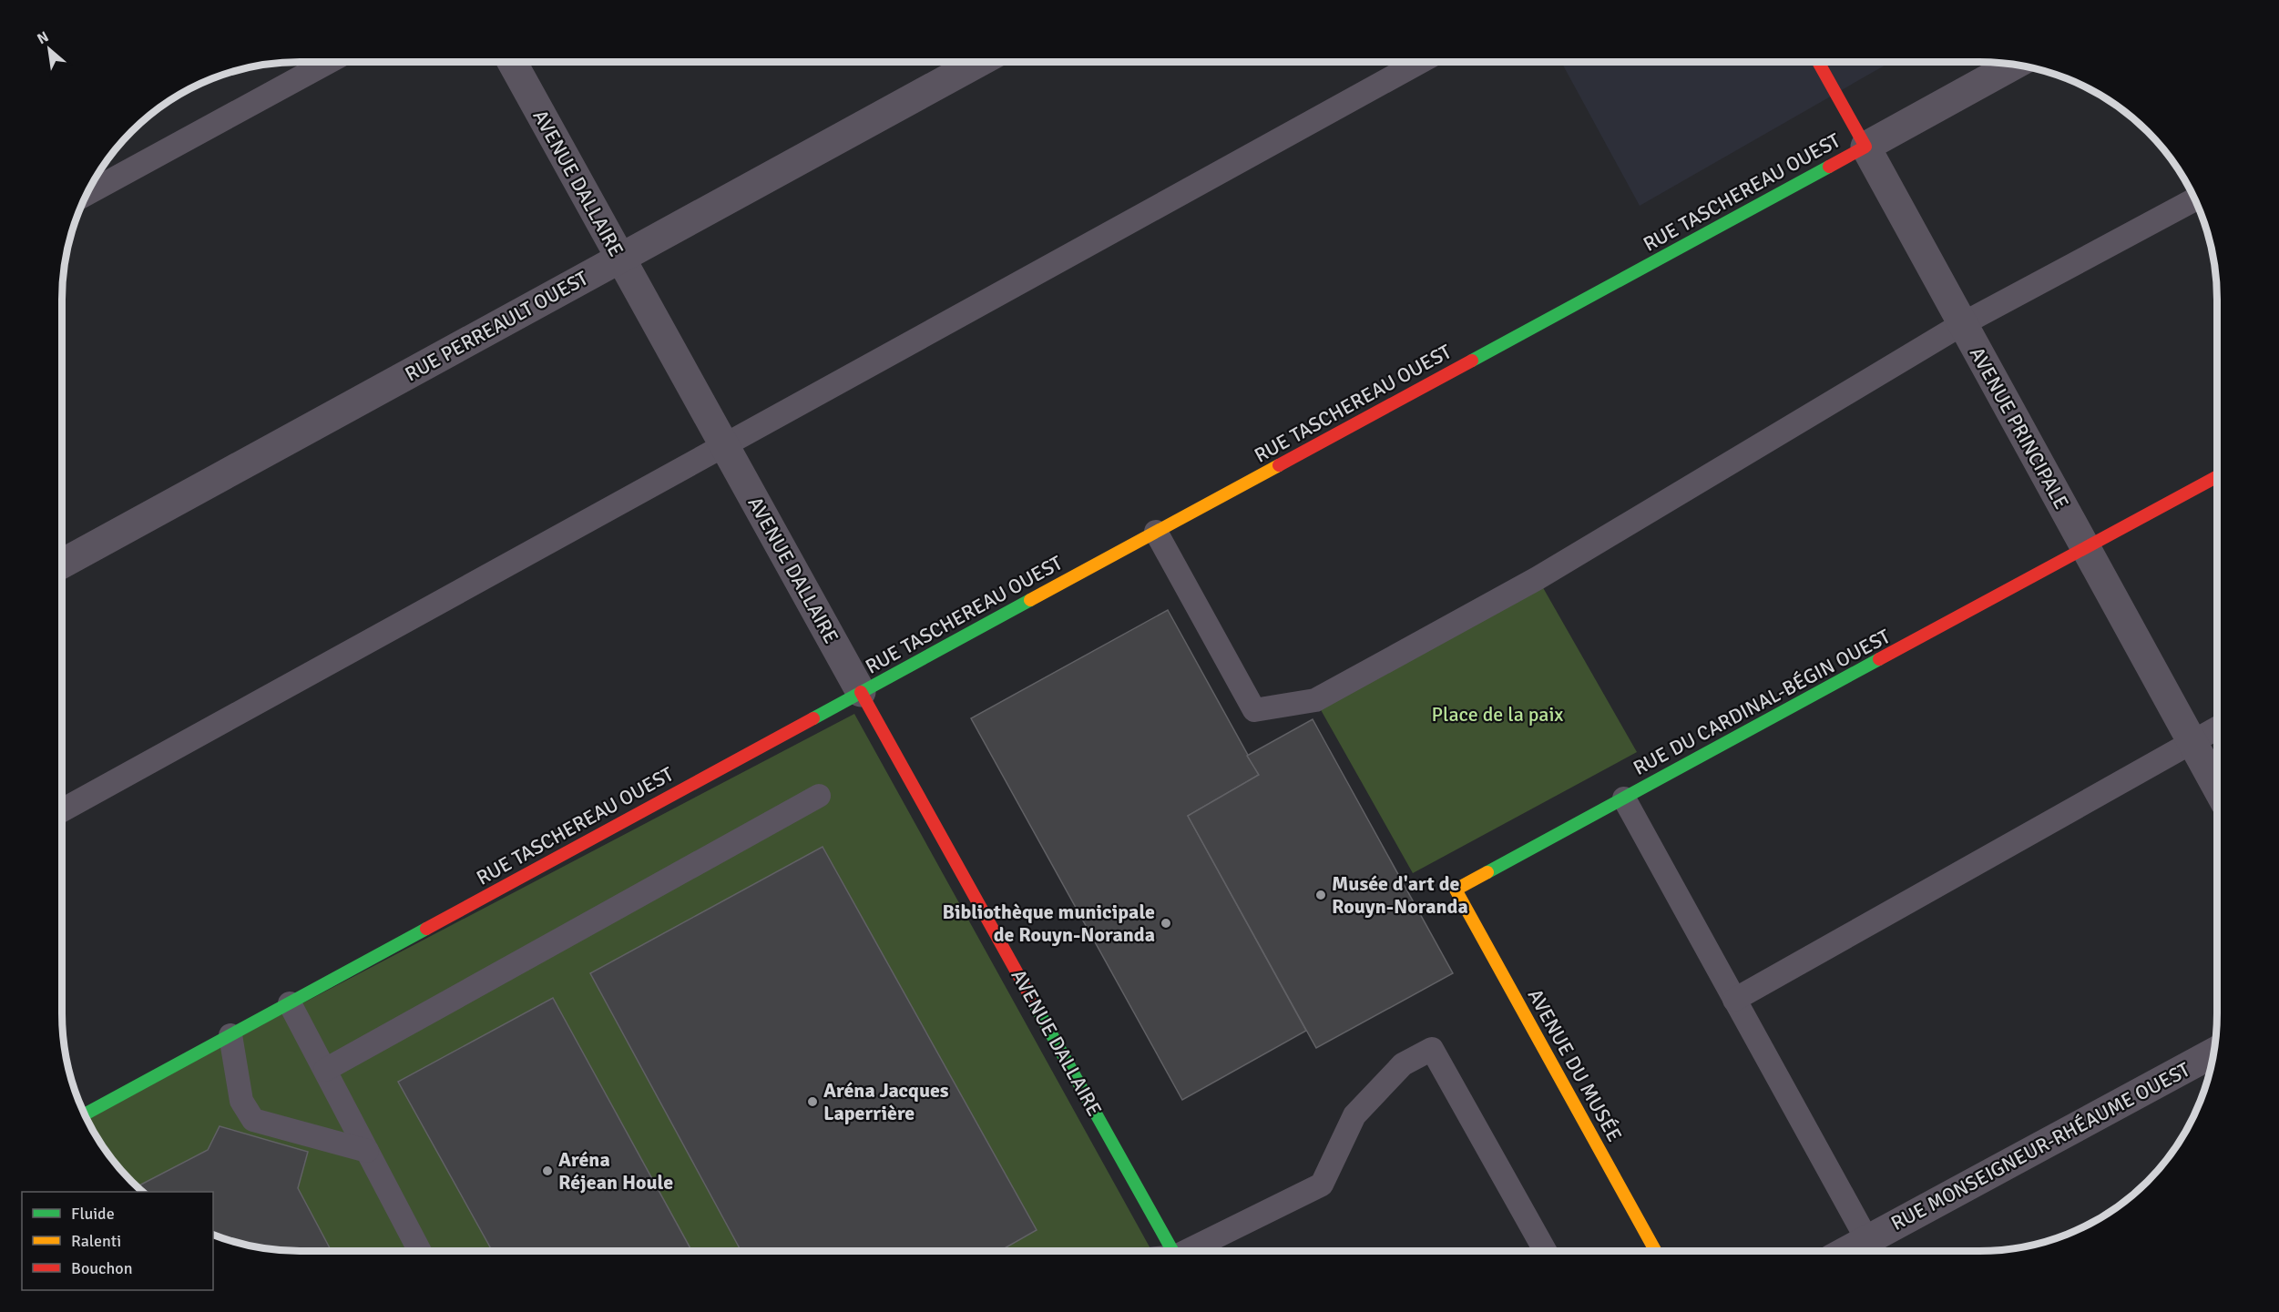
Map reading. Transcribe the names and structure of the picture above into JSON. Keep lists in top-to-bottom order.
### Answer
{
  "streets": {
    "street": [
      "AVENUE DALLAIRE",
      "RUE TASCHEREAU OUEST",
      "RUE PERREAULT OUEST",
      "AVENUE PRINCIPALE",
      "RUE DU CARDINAL-BÉGIN OUEST",
      "AVENUE DU MUSÉE",
      "RUE MONSEIGNEUR-RHÉAUME OUEST"
    ]
  },
  "crossings": [
    ["AVENUE DALLAIRE", "RUE TASCHEREAU OUEST"],
    ["AVENUE DALLAIRE", "RUE PERREAULT OUEST"],
    ["RUE TASCHEREAU OUEST", "AVENUE PRINCIPALE"],
    ["AVENUE PRINCIPALE", "RUE DU CARDINAL-BÉGIN OUEST"],
    ["RUE DU CARDINAL-BÉGIN OUEST", "AVENUE DU MUSÉE"]
  ],
  "parks": ["Place de la paix"],
  "places": [
    "Musée d'art de Rouyn-Noranda",
    "Bibliothèque municipale de Rouyn-Noranda",
    "Aréna Jacques Laperrière",
    "Aréna Réjean Houle"
  ],
  "legend": ["Fluide", "Ralenti", "Bouchon"],
  "north": "top left"
}
